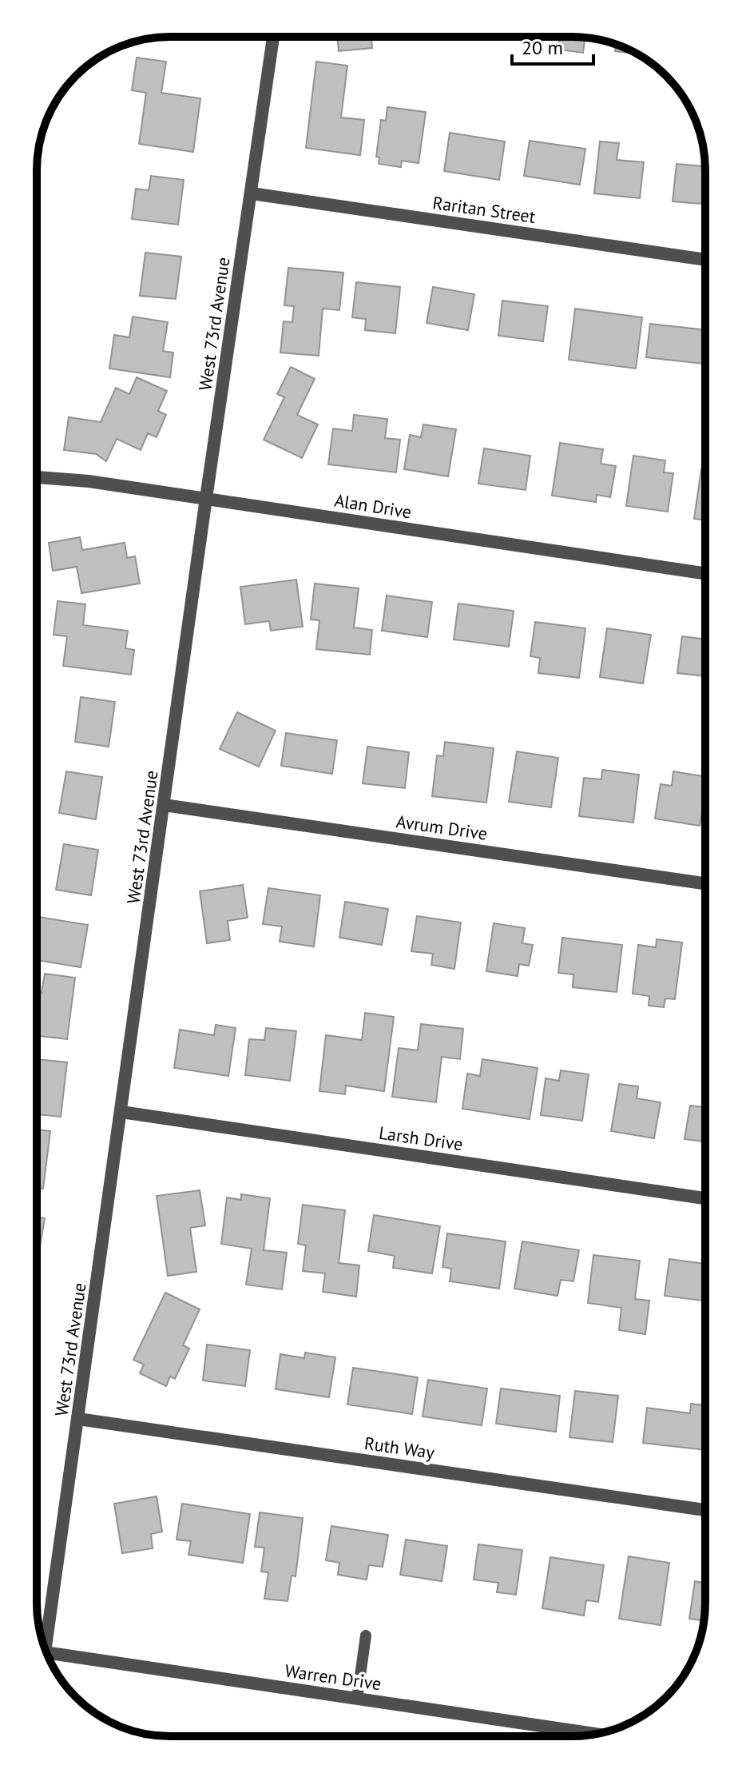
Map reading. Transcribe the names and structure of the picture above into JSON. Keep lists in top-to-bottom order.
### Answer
{
  "streets": {
    "street": [
      "Raritan Street",
      "West 73rd Avenue",
      "Alan Drive",
      "Avrum Drive",
      "Larsh Drive",
      "Ruth Way",
      "Warren Drive"
    ]
  },
  "crossings": [
    ["Raritan Street", "West 73rd Avenue"],
    ["West 73rd Avenue", "Alan Drive"],
    ["West 73rd Avenue", "Avrum Drive"],
    ["West 73rd Avenue", "Larsh Drive"],
    ["West 73rd Avenue", "Ruth Way"]
  ],
  "scale_bar": "20 m"
}
